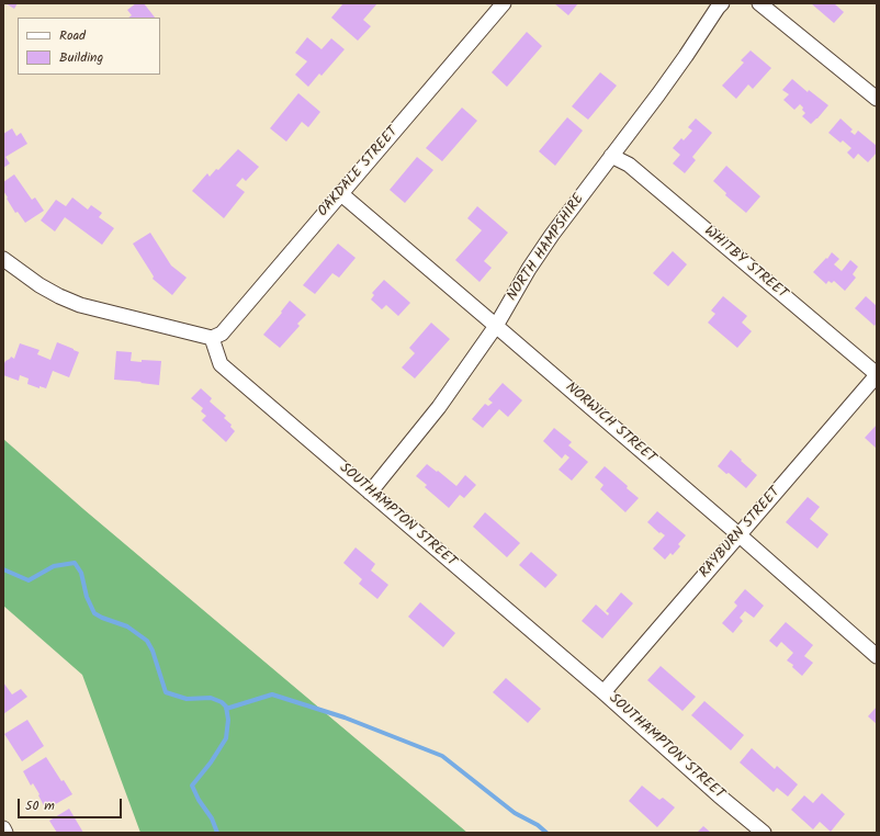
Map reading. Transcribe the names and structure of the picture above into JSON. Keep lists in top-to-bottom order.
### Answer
{
  "streets": {
    "street": [
      "OAKDALE STREET",
      "NORTH HAMPSHIRE",
      "WHITBY STREET",
      "NORWICH STREET",
      "SOUTHAMPTON STREET",
      "RAYBURN STREET"
    ]
  },
  "crossings": [
    ["OAKDALE STREET", "NORWICH STREET"],
    ["OAKDALE STREET", "SOUTHAMPTON STREET"],
    ["NORTH HAMPSHIRE", "WHITBY STREET"],
    ["NORTH HAMPSHIRE", "NORWICH STREET"],
    ["NORTH HAMPSHIRE", "SOUTHAMPTON STREET"],
    ["WHITBY STREET", "RAYBURN STREET"],
    ["NORWICH STREET", "RAYBURN STREET"],
    ["SOUTHAMPTON STREET", "RAYBURN STREET"]
  ],
  "legend": ["Road", "Building"],
  "scale_bar": "50 m"
}
